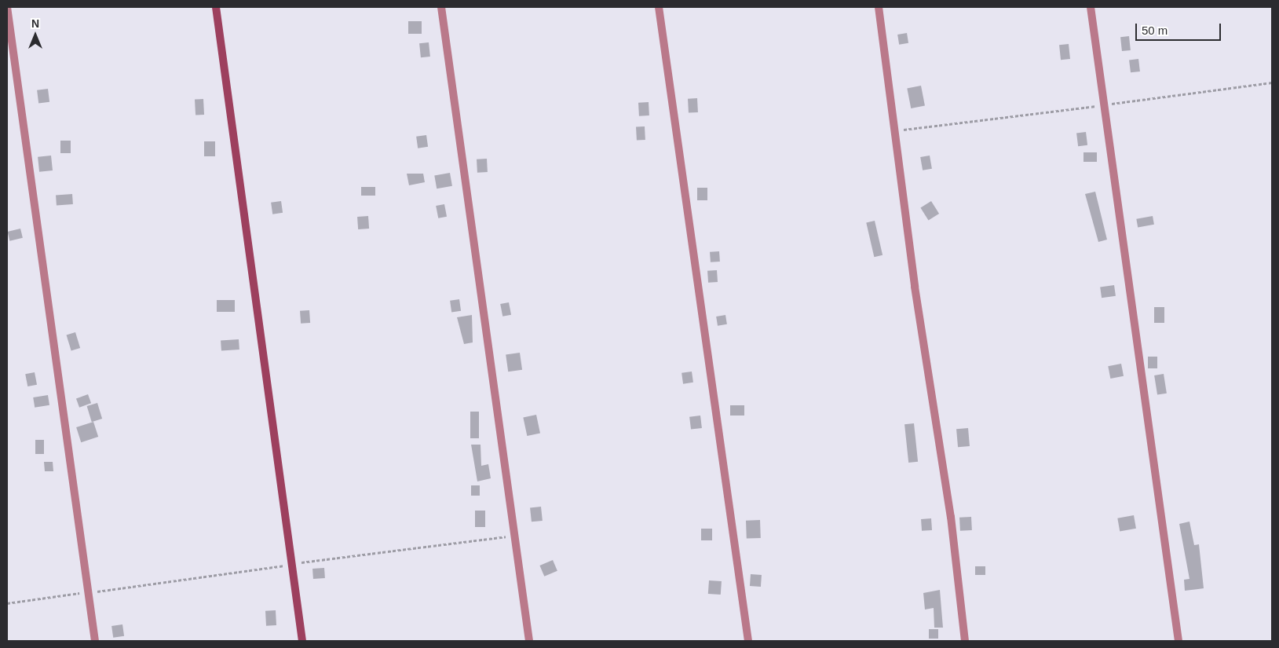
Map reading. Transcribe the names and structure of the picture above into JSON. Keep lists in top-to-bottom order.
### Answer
{
  "scale_bar": "50 m",
  "north": "top"
}
